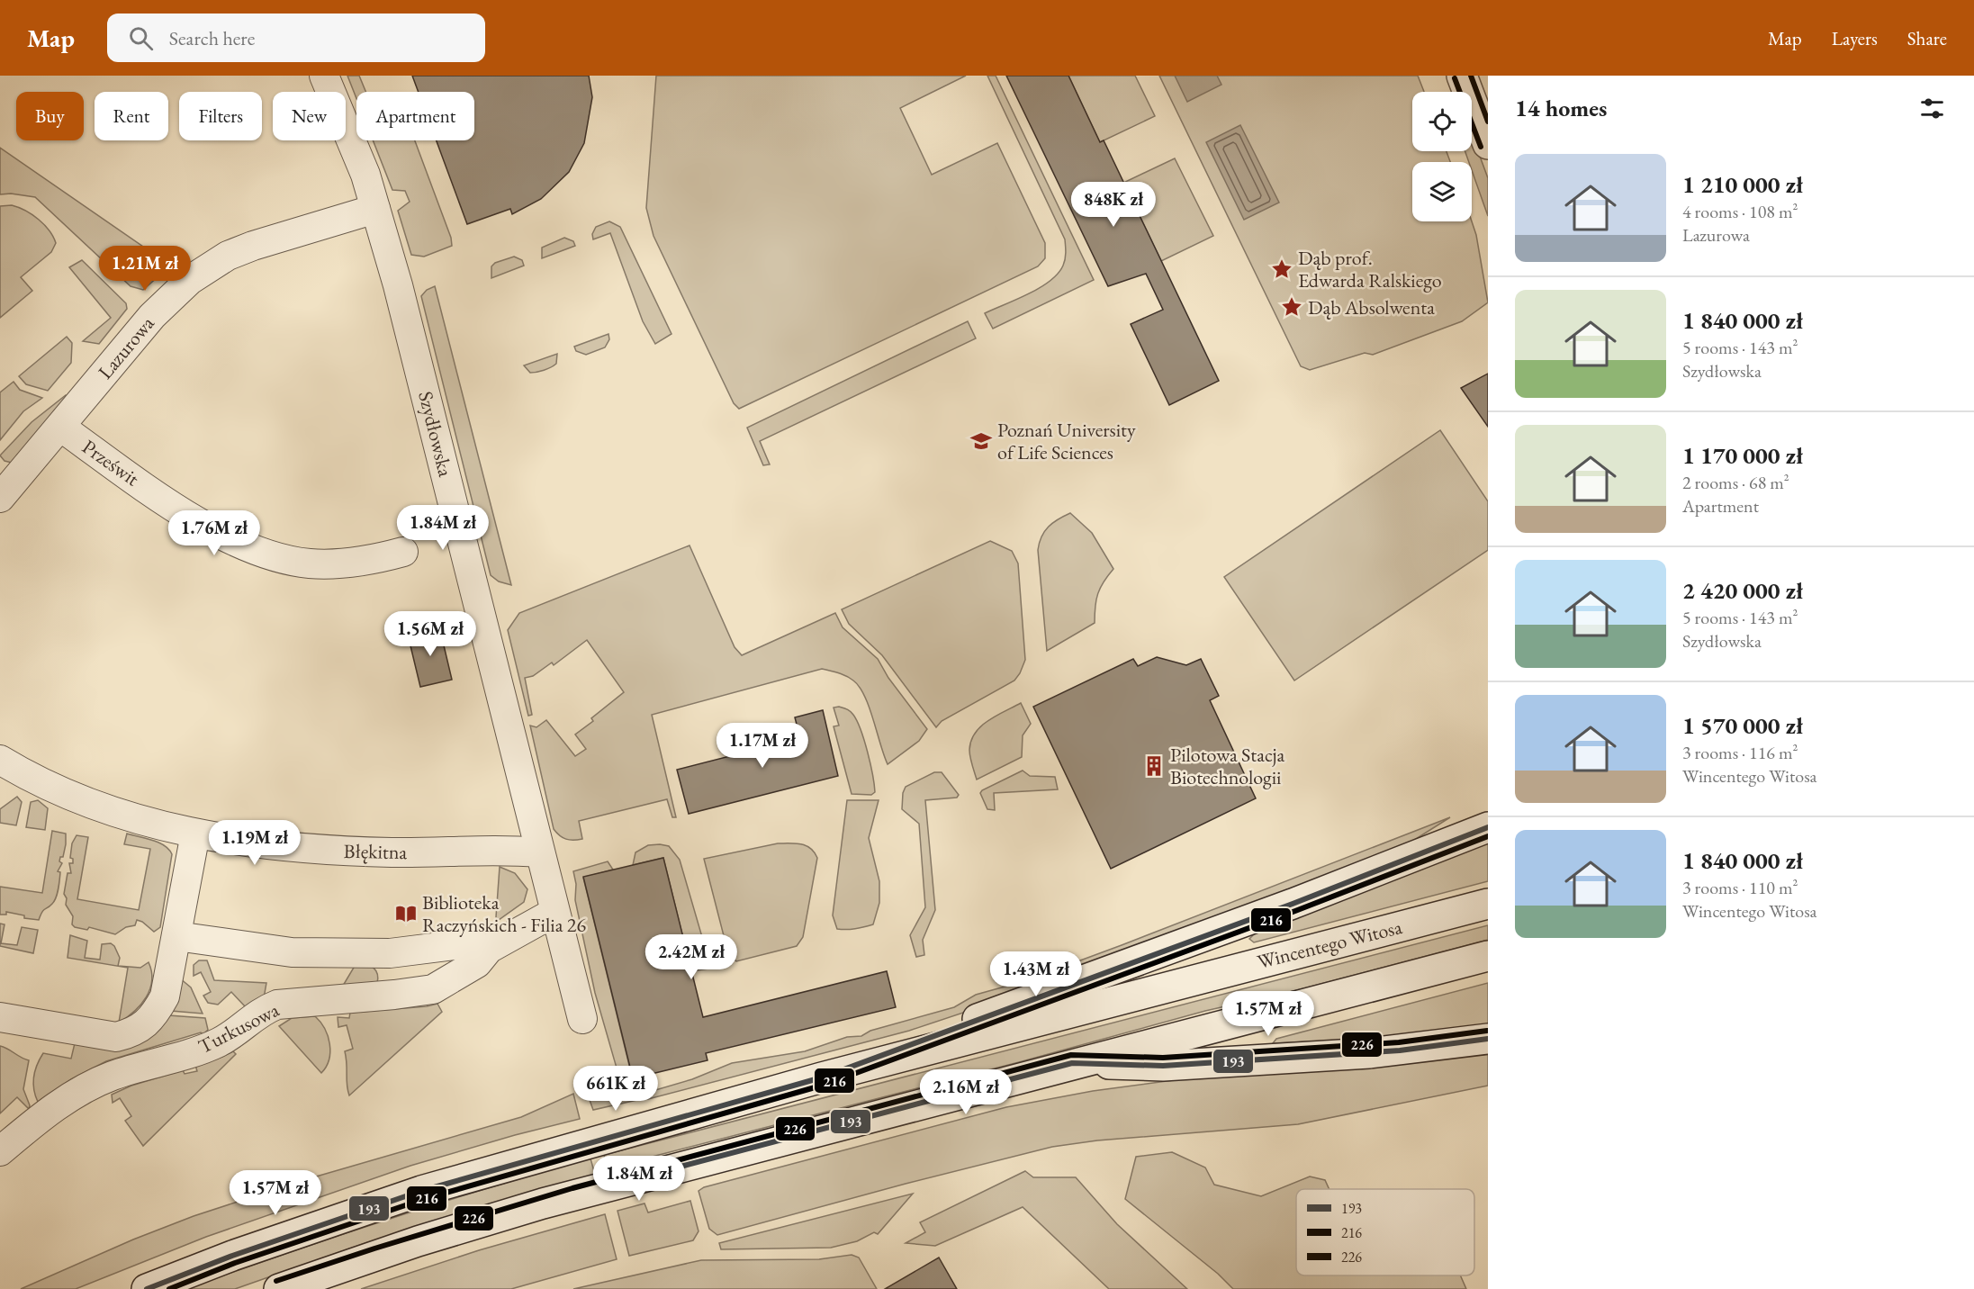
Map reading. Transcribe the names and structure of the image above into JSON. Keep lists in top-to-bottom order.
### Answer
{
  "streets": {
    "main road": ["Wincentego Witosa"],
    "street": [
      "Lazurowa",
      "Szydłowska",
      "Prześwit",
      "Błękitna",
      "Turkusowa"
    ]
  },
  "crossings": [
    ["Lazurowa", "Szydłowska"],
    ["Lazurowa", "Prześwit"],
    ["Szydłowska", "Błękitna"],
    ["Szydłowska", "Turkusowa"]
  ],
  "places": {
    "place": ["Dąb prof. Edwarda Ralskiego", "Dąb Absolwenta"],
    "school or university": ["Poznań University of Life Sciences"],
    "building": ["Pilotowa Stacja Biotechnologii"],
    "library": ["Biblioteka Raczyńskich - Filia 26"]
  },
  "lines": ["transit line 226", "transit line 216", "transit line 193"],
  "legend": ["193", "216", "226"],
  "page": {
    "header": "Map",
    "search": "Search here",
    "nav": ["Map", "Layers", "Share"],
    "heading": "14 homes",
    "chip": [
      "Buy",
      "Rent",
      "Filters",
      "New",
      "Apartment"
    ],
    "list": [
      {
        "name": "1 210 000 zł",
        "note": "4 rooms · 108 m² · Lazurowa"
      },
      {
        "name": "1 840 000 zł",
        "note": "5 rooms · 143 m² · Szydłowska"
      },
      {
        "name": "1 170 000 zł",
        "note": "2 rooms · 68 m² · Apartment"
      },
      {
        "name": "2 420 000 zł",
        "note": "5 rooms · 143 m² · Szydłowska"
      },
      {
        "name": "1 570 000 zł",
        "note": "3 rooms · 116 m² · Wincentego Witosa"
      },
      {
        "name": "1 840 000 zł",
        "note": "3 rooms · 110 m² · Wincentego Witosa"
      }
    ],
    "price": [
      "848K zł",
      "1.21M zł",
      "1.84M zł",
      "1.76M zł",
      "1.56M zł",
      "1.17M zł",
      "1.19M zł",
      "2.42M zł",
      "1.43M zł",
      "1.57M zł",
      "661K zł",
      "2.16M zł",
      "1.84M zł",
      "1.57M zł"
    ]
  }
}
